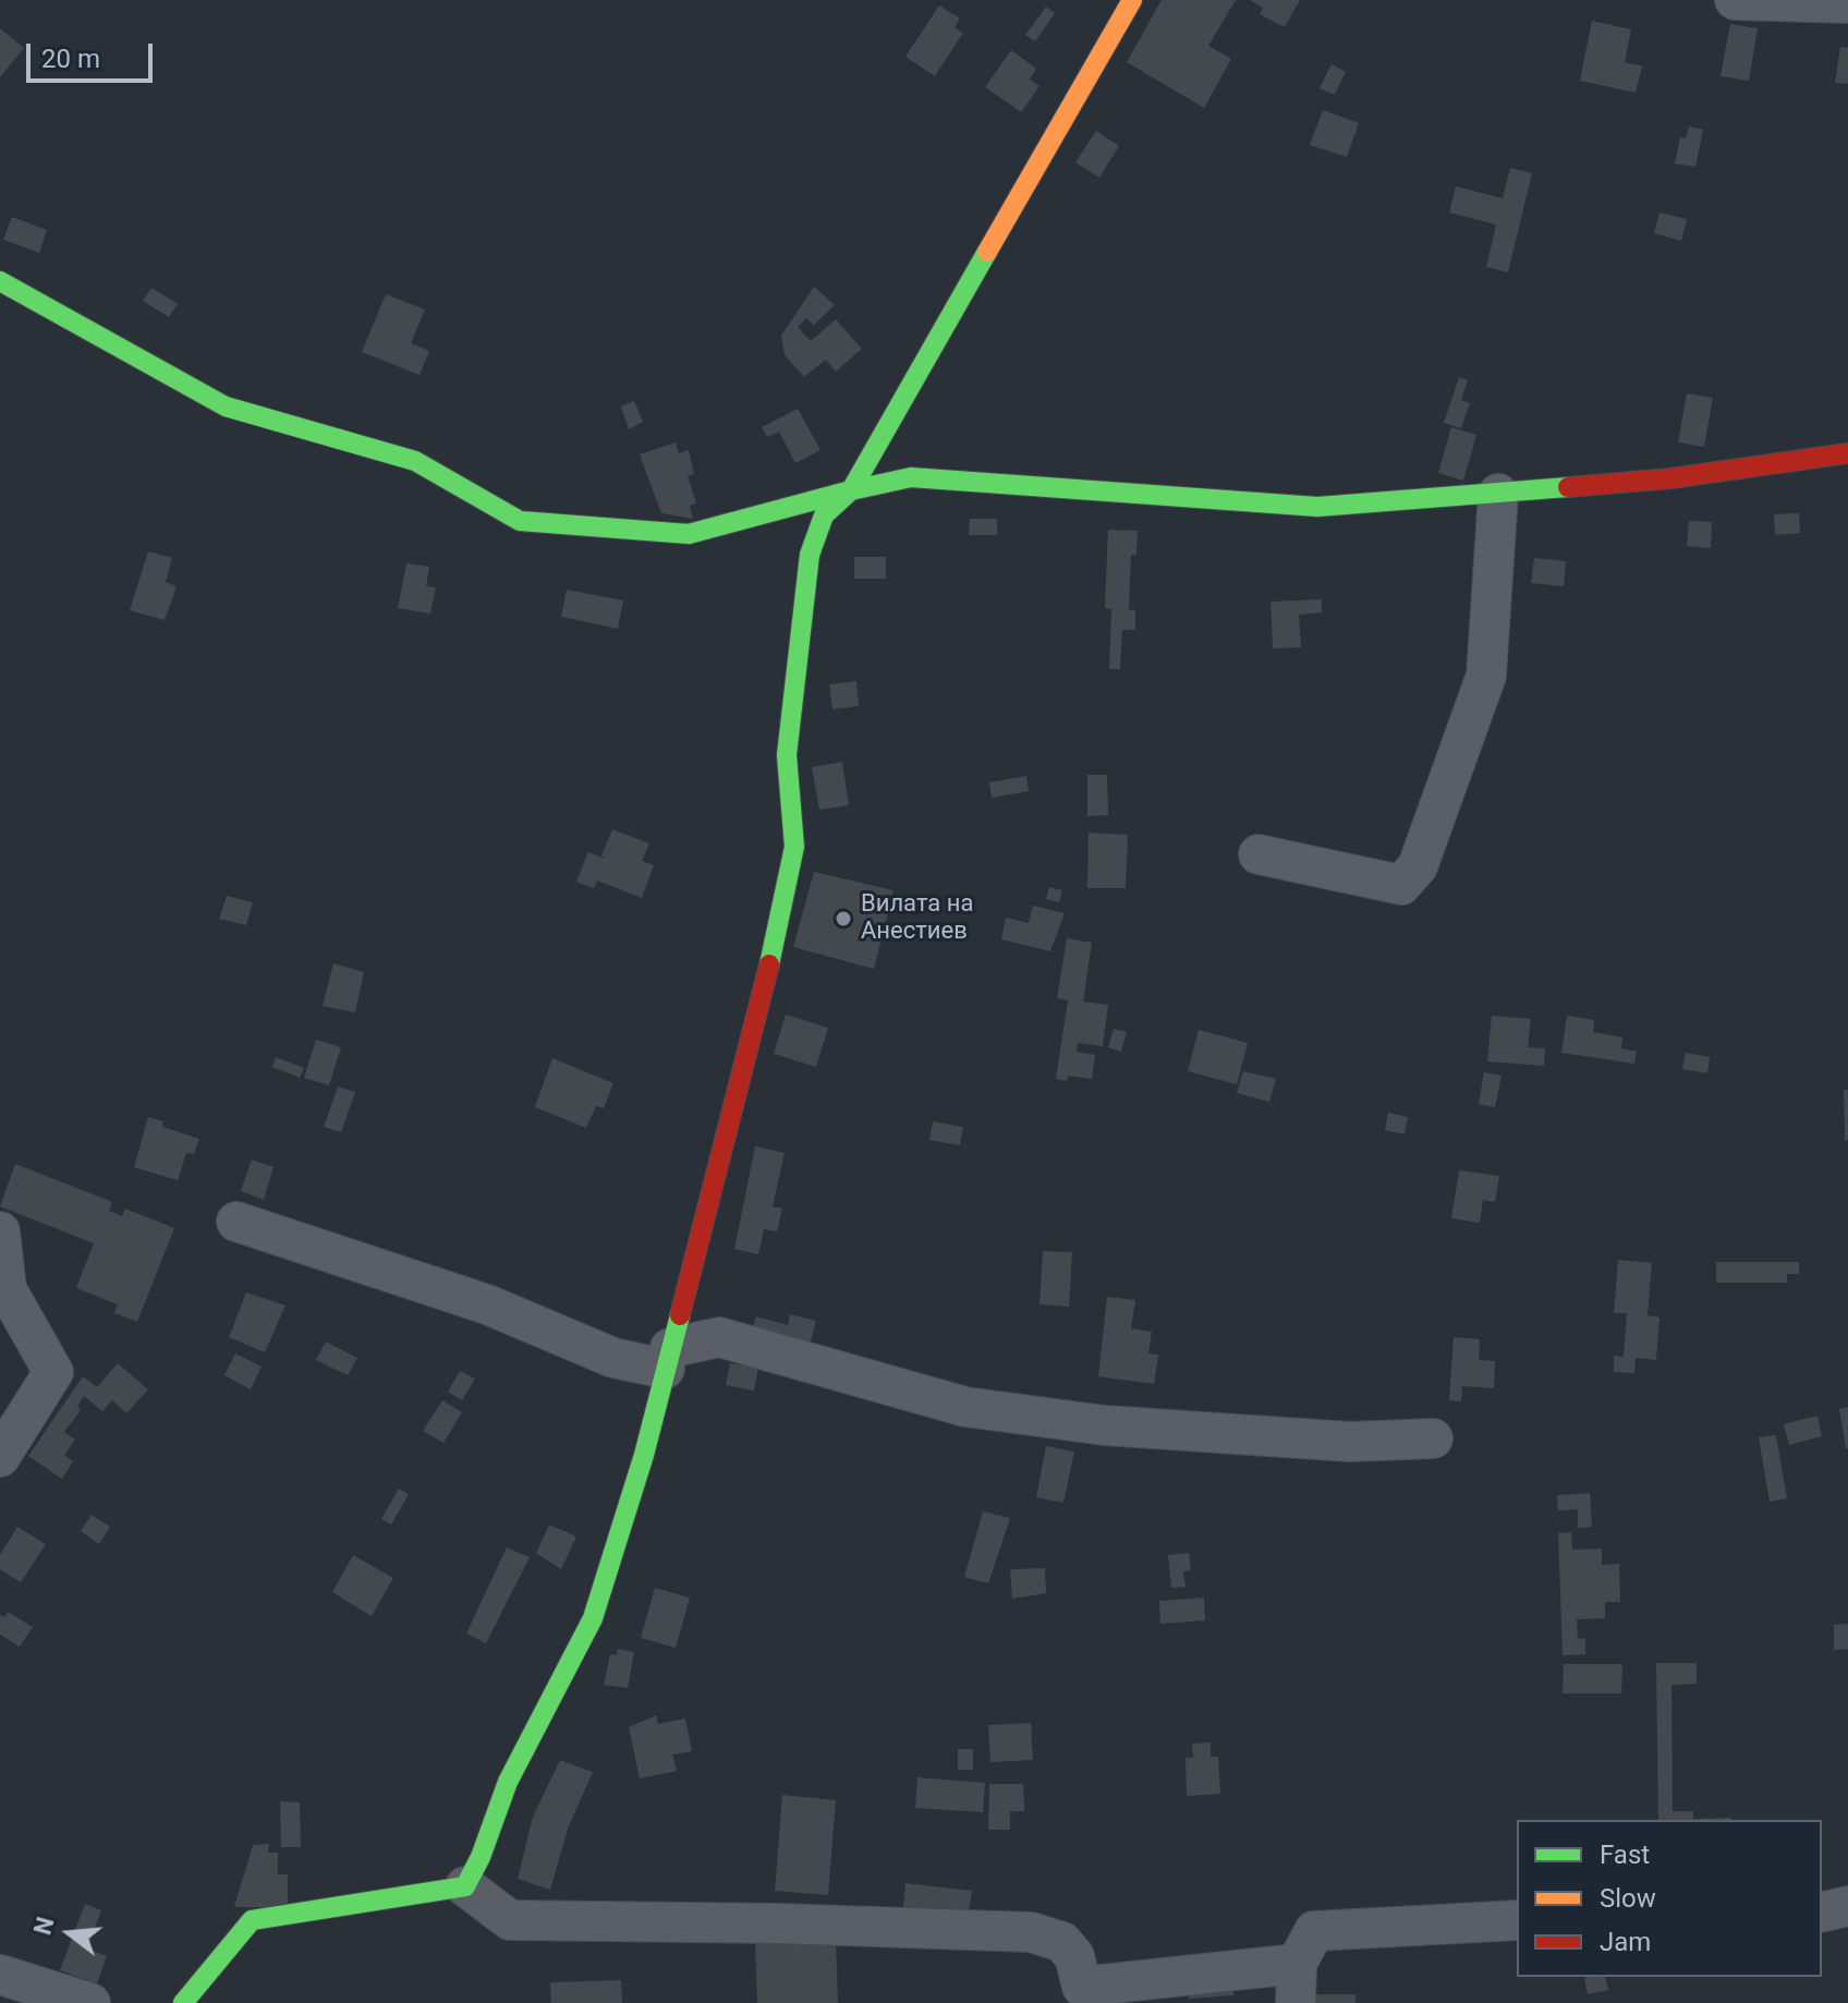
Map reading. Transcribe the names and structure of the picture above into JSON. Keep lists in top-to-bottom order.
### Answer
{
  "places": ["Вилата на Анестиев"],
  "legend": ["Fast", "Slow", "Jam"],
  "scale_bar": "20 m",
  "north": "left"
}
